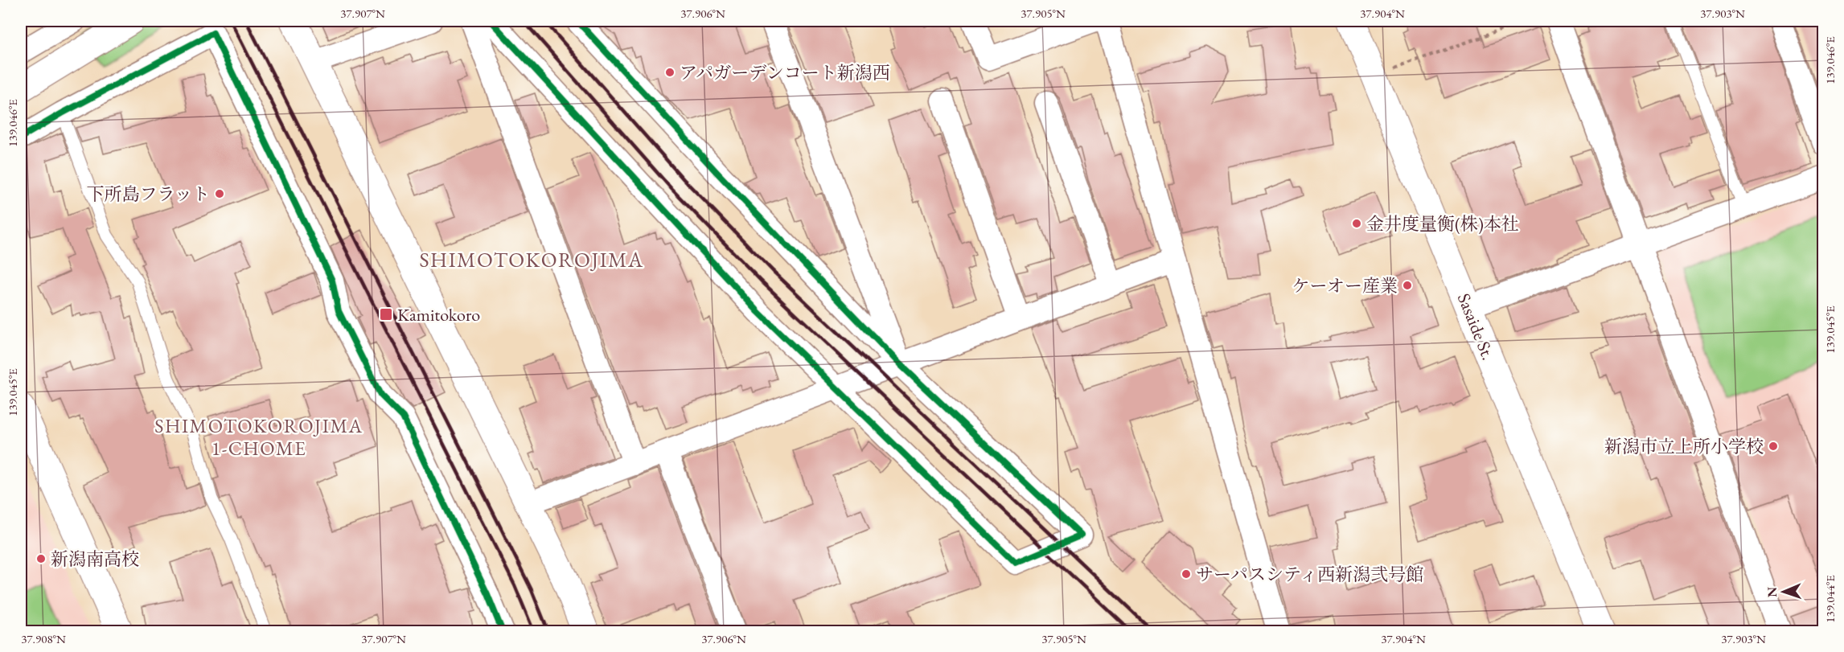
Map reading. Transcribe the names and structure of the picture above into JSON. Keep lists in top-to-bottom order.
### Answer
{
  "streets": {
    "main road": ["Sasaide St."]
  },
  "districts": ["SHIMOTOKOROJIMA", "SHIMOTOKOROJIMA 1-CHOME"],
  "places": {
    "other": [
      "アパガーデンコート新潟西",
      "下所島フラット",
      "金井度量衡(株)本社",
      "ケーオー産業",
      "新潟市立上所小学校",
      "新潟南高校",
      "サーパスシティ西新潟弐号館"
    ],
    "transit": ["Kamitokoro"]
  },
  "north": "left",
  "coordinates": [
    "37.907°N",
    "37.906°N",
    "37.905°N",
    "37.904°N",
    "37.903°N",
    "139.046°E",
    "139.045°E",
    "139.044°E",
    "37.908°N"
  ]
}
